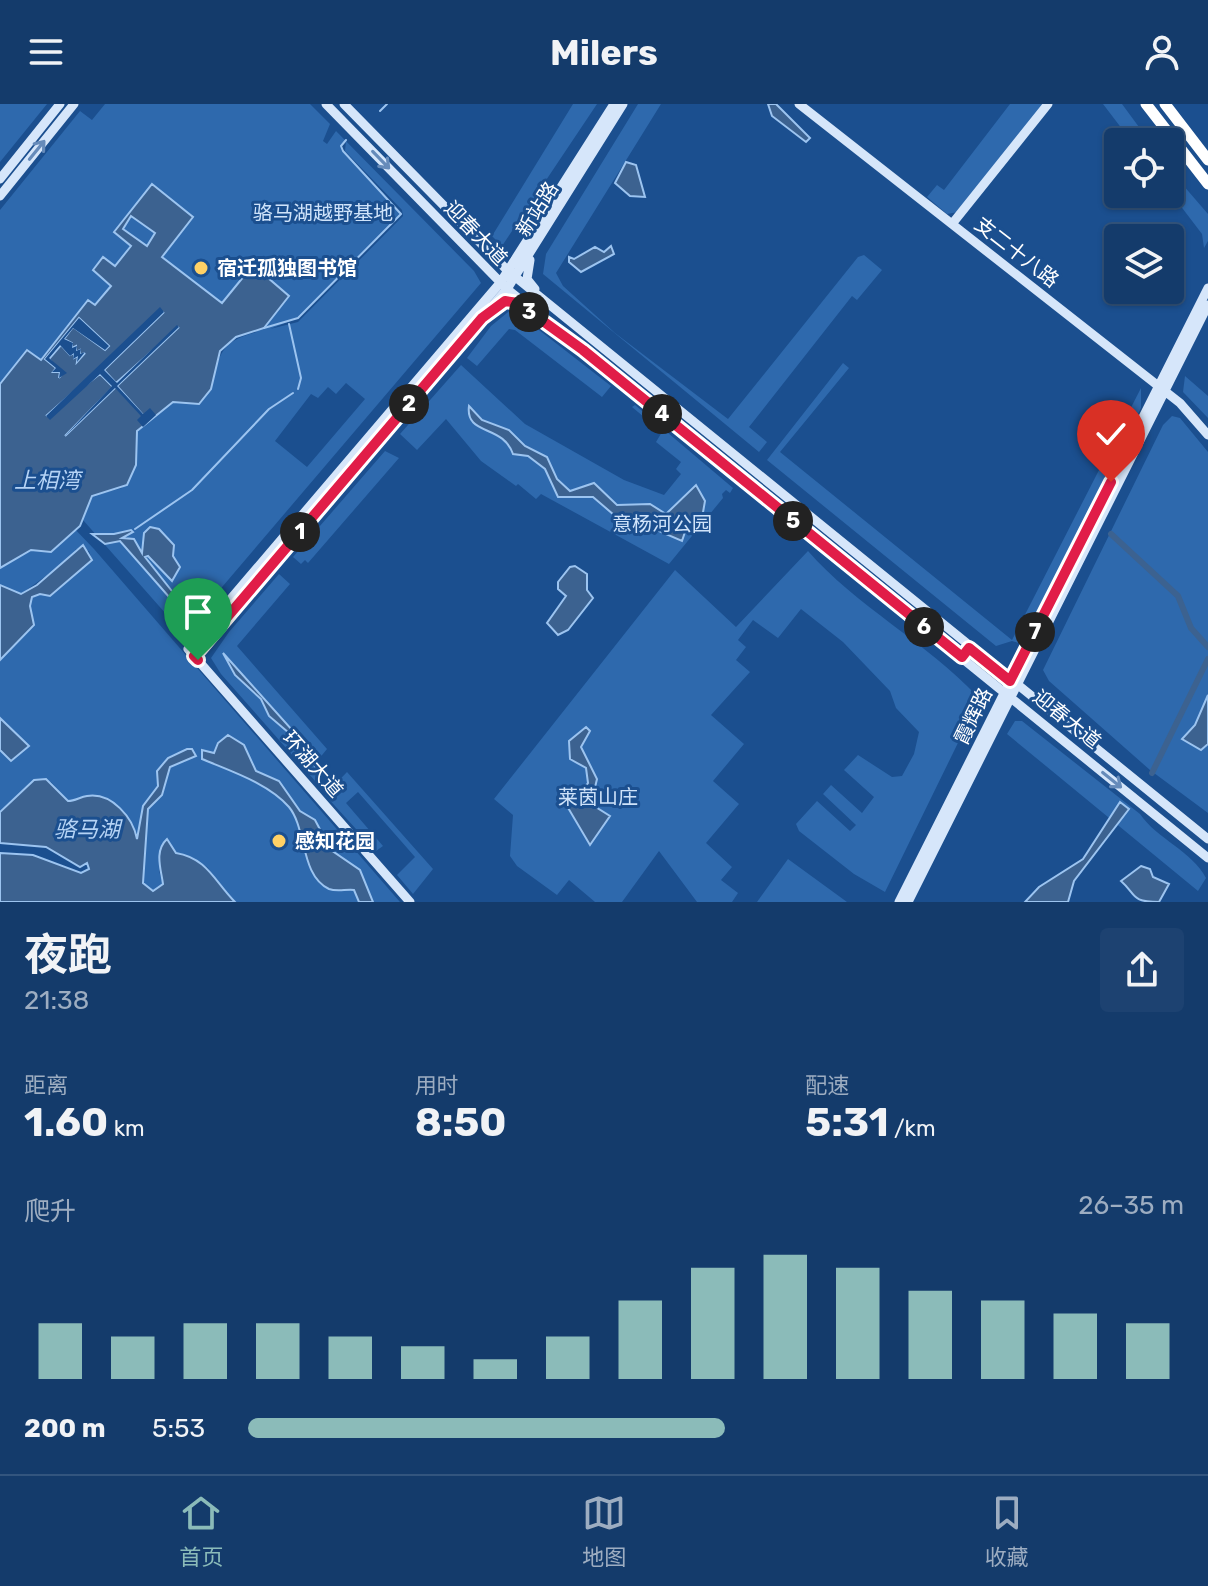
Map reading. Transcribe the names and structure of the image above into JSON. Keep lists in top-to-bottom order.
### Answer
{
  "streets": {
    "street": [
      "新站路",
      "迎春大道",
      "支二十八路",
      "霞辉路",
      "环湖大道"
    ]
  },
  "crossings": [
    ["新站路", "迎春大道"],
    ["新站路", "环湖大道"],
    ["迎春大道", "霞辉路"],
    ["支二十八路", "霞辉路"]
  ],
  "water": ["上相湾", "骆马湖"],
  "parks": ["骆马湖越野基地", "意杨河公园", "莱茵山庄"],
  "places": ["宿迁孤独图书馆", "感知花园"],
  "page": {
    "header": "Milers",
    "pins": [
      "3",
      "2",
      "4",
      "5",
      "1",
      "6",
      "7"
    ],
    "heading": ["夜跑", "21:38"],
    "stats": [
      ["距离", "1.60 km"],
      ["用时", "8:50"],
      ["配速", "5:31 /km"]
    ],
    "chart": ["爬升", "26–35 m"],
    "list": [
      {
        "name": "200 m",
        "note": "5:53"
      }
    ],
    "tabs": ["首页", "地图", "收藏"]
  }
}
